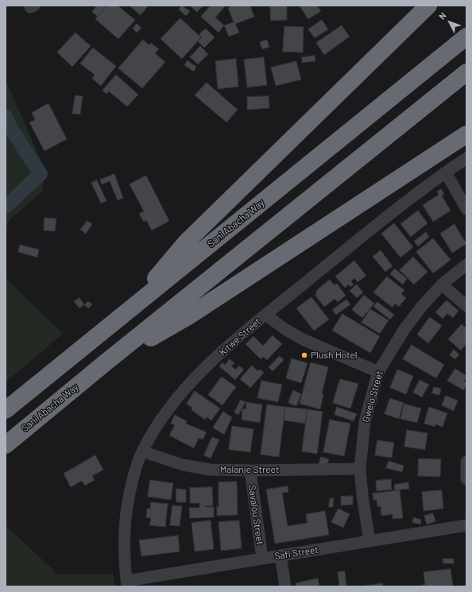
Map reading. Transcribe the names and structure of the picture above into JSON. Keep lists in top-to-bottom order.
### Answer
{
  "streets": {
    "highway": ["Sani Abacha Way"],
    "street": [
      "Kitwe Street",
      "Gwelo Street",
      "Malanje Street",
      "Savalou Street",
      "Safi Street"
    ]
  },
  "crossings": [
    ["Kitwe Street", "Malanje Street"],
    ["Kitwe Street", "Safi Street"],
    ["Gwelo Street", "Malanje Street"],
    ["Gwelo Street", "Safi Street"],
    ["Malanje Street", "Savalou Street"],
    ["Savalou Street", "Safi Street"]
  ],
  "places": ["Plush Hotel"],
  "north": "top left"
}
